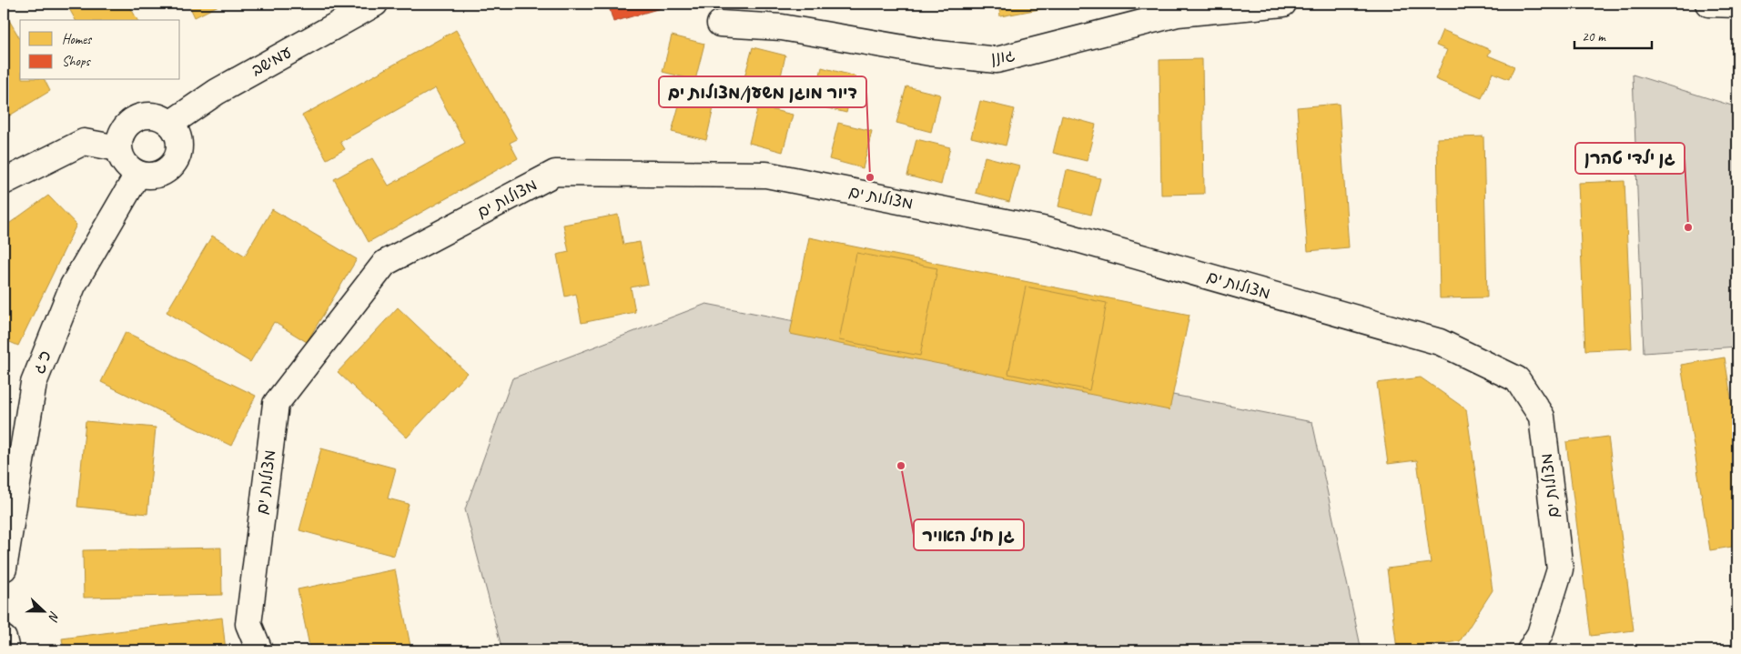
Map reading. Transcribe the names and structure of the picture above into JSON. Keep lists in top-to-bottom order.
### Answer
{
  "streets": {
    "street": [
      "גונן",
      "עמישב",
      "מצולות ים",
      "כ\"ג"
    ]
  },
  "crossings": [
    ["עמישב", "כ\"ג"]
  ],
  "places": ["דיור מוגן משען/מצולות ים", "גן ילדי טהרן", "גן חיל האויר"],
  "legend": ["Homes", "Shops"],
  "scale_bar": "20 m",
  "north": "right"
}
